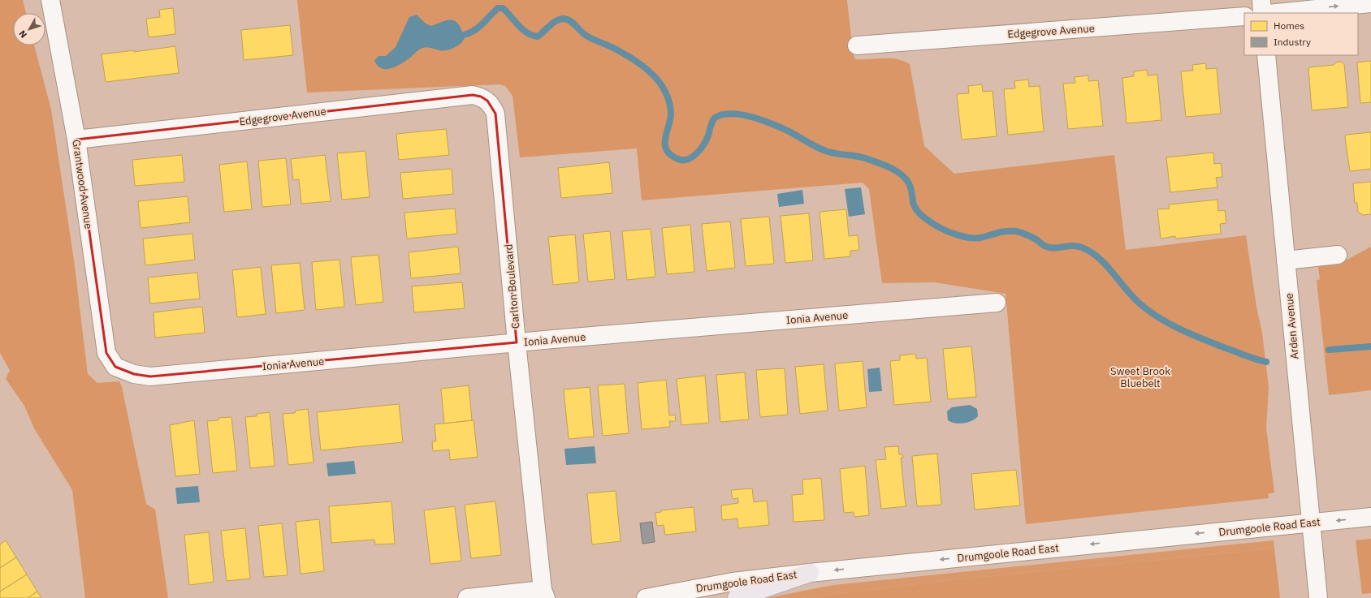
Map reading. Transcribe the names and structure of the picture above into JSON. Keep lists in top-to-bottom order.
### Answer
{
  "streets": {
    "street": [
      "Edgegrove Avenue",
      "Grantwood Avenue",
      "Carlton Boulevard",
      "Ionia Avenue",
      "Arden Avenue",
      "Drumgoole Road East"
    ]
  },
  "crossings": [
    ["Edgegrove Avenue", "Grantwood Avenue"],
    ["Edgegrove Avenue", "Carlton Boulevard"],
    ["Grantwood Avenue", "Ionia Avenue"],
    ["Carlton Boulevard", "Ionia Avenue"],
    ["Arden Avenue", "Drumgoole Road East"]
  ],
  "one_way": ["Drumgoole Road East"],
  "parks": ["Sweet Brook Bluebelt"],
  "legend": ["Homes", "Industry"],
  "north": "bottom left"
}
